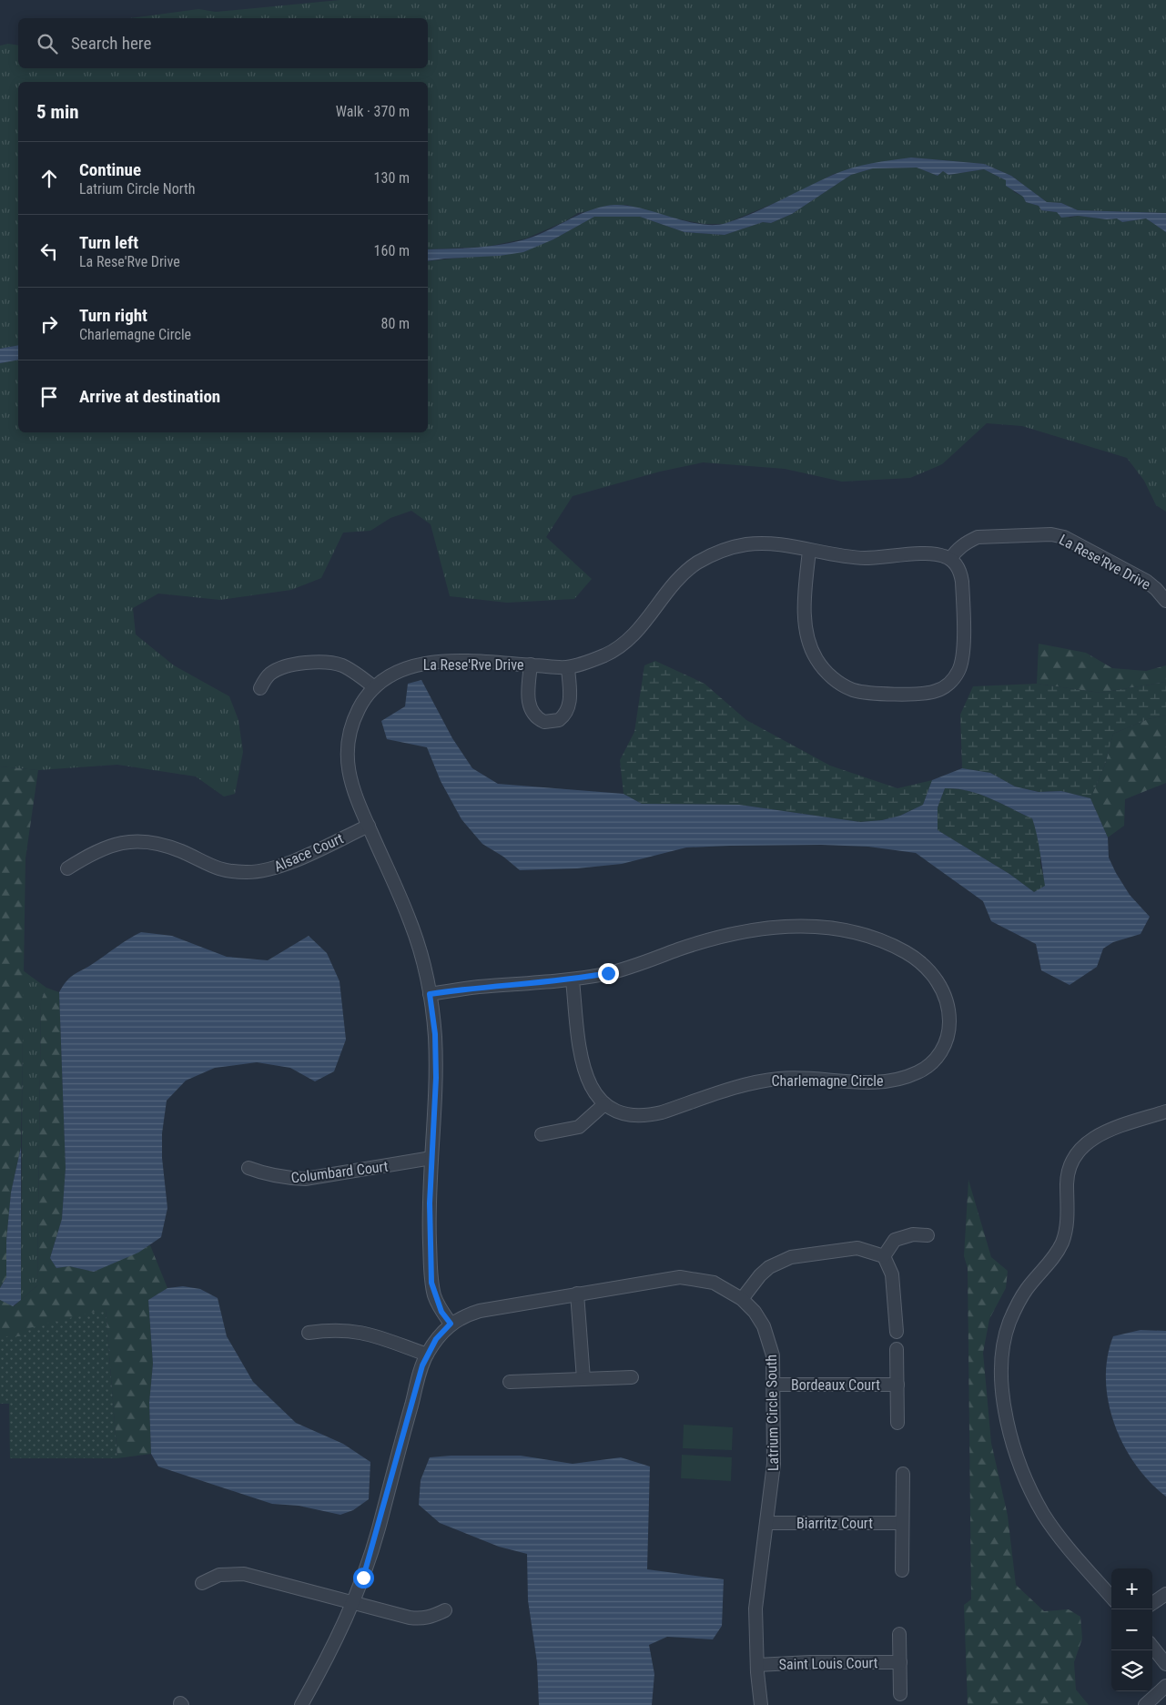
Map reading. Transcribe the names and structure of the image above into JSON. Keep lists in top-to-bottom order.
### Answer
{
  "streets": {
    "street": [
      "La Rese'Rve Drive",
      "Alsace Court",
      "Charlemagne Circle",
      "Columbard Court",
      "Bordeaux Court",
      "Latrium Circle South",
      "Biarritz Court",
      "Saint Louis Court"
    ]
  },
  "crossings": [
    ["La Rese'Rve Drive", "Alsace Court"],
    ["La Rese'Rve Drive", "Charlemagne Circle"],
    ["La Rese'Rve Drive", "Columbard Court"],
    ["La Rese'Rve Drive", "Latrium Circle South"],
    ["Bordeaux Court", "Latrium Circle South"],
    ["Latrium Circle South", "Biarritz Court"],
    ["Latrium Circle South", "Saint Louis Court"]
  ],
  "page": {
    "search": "Search here",
    "heading": ["5 min", "Walk · 370 m"],
    "list": [
      ["Continue", "Latrium Circle North", "130 m"],
      ["Turn left", "La Rese'Rve Drive", "160 m"],
      ["Turn right", "Charlemagne Circle", "80 m"],
      "Arrive at destination"
    ],
    "map_buttons": ["+", "−"]
  }
}
